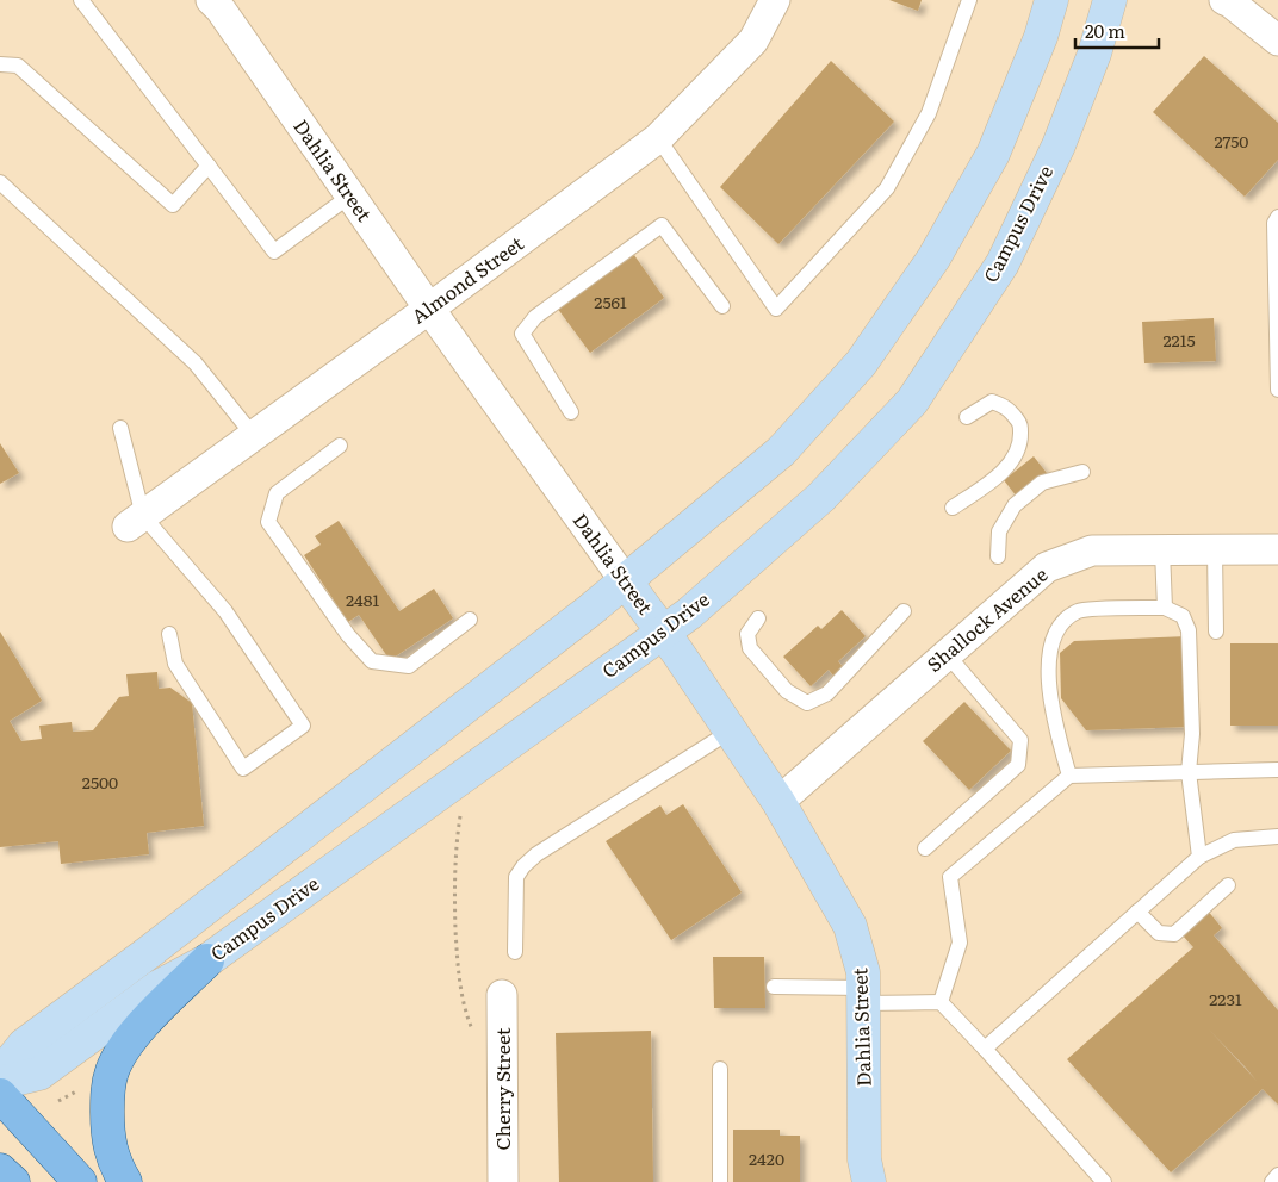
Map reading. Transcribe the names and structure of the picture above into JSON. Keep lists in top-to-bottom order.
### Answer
{
  "streets": {
    "street": [
      "Dahlia Street",
      "Campus Drive",
      "Almond Street",
      "Shallock Avenue",
      "Cherry Street"
    ]
  },
  "crossings": [
    ["Dahlia Street", "Campus Drive"],
    ["Dahlia Street", "Almond Street"],
    ["Dahlia Street", "Shallock Avenue"]
  ],
  "house_numbers": [
    "2750",
    "2561",
    "2215",
    "2481",
    "2500",
    "2231",
    "2420"
  ],
  "scale_bar": "20 m"
}
